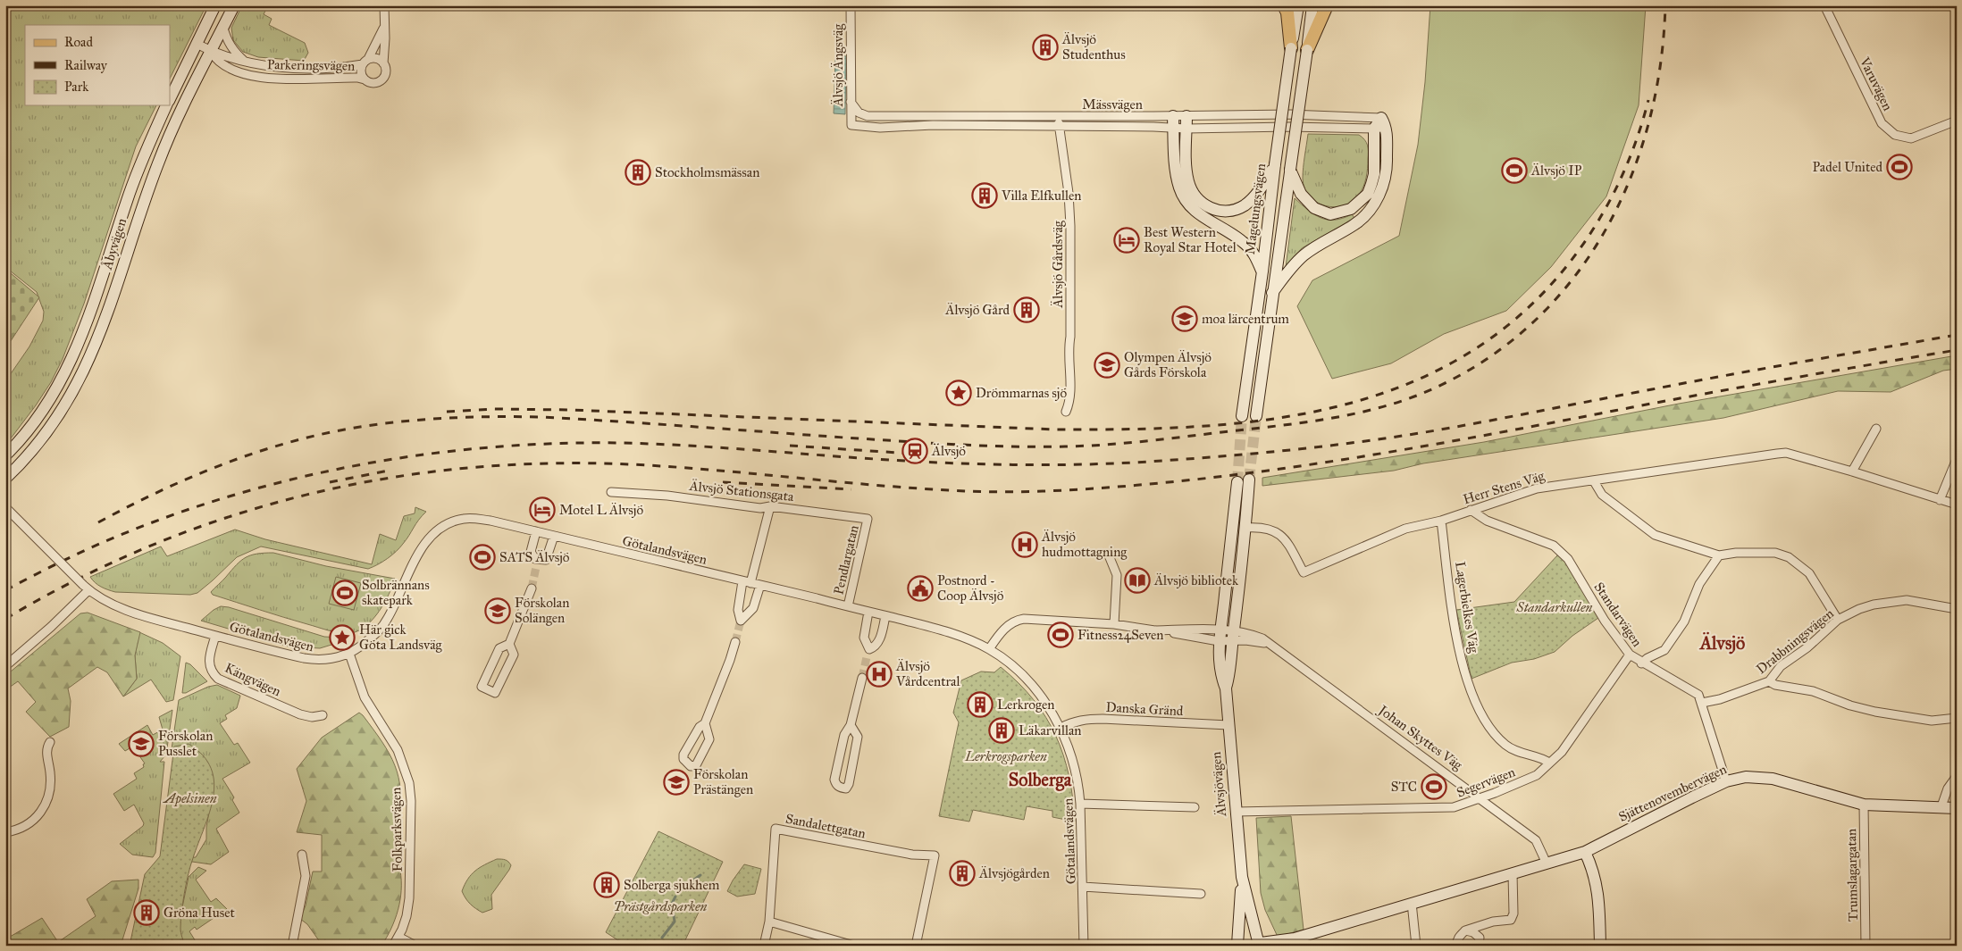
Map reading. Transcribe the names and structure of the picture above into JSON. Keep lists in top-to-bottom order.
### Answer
{
  "streets": {
    "main road": [
      "Magelungsvägen",
      "Åbyvägen",
      "Älvsjövägen",
      "Sjättenovembervägen"
    ],
    "street": [
      "Parkeringsvägen",
      "Älvsjö Ängsväg",
      "Varuvägen",
      "Mässvägen",
      "Älvsjö Gårdsväg",
      "Herr Stens Väg",
      "Älvsjö Stationsgata",
      "Götalandsvägen",
      "Pendlargatan",
      "Lagerbielkes Väg",
      "Standarvägen",
      "Drabbningsvägen",
      "Kängvägen",
      "Danska Gränd",
      "Johan Skyttes Väg",
      "Segervägen",
      "Sandalettgatan",
      "Folkparksvägen",
      "Trumslagargatan"
    ]
  },
  "crossings": [
    ["Parkeringsvägen", "Åbyvägen"],
    ["Älvsjö Ängsväg", "Mässvägen"],
    ["Mässvägen", "Älvsjö Gårdsväg"],
    ["Herr Stens Väg", "Lagerbielkes Väg"],
    ["Herr Stens Väg", "Standarvägen"],
    ["Älvsjö Stationsgata", "Pendlargatan"],
    ["Götalandsvägen", "Pendlargatan"],
    ["Götalandsvägen", "Kängvägen"],
    ["Götalandsvägen", "Danska Gränd"],
    ["Götalandsvägen", "Johan Skyttes Väg"],
    ["Götalandsvägen", "Folkparksvägen"],
    ["Lagerbielkes Väg", "Segervägen"],
    ["Standarvägen", "Drabbningsvägen"],
    ["Standarvägen", "Segervägen"],
    ["Standarvägen", "Sjättenovembervägen"],
    ["Danska Gränd", "Älvsjövägen"],
    ["Johan Skyttes Väg", "Segervägen"],
    ["Johan Skyttes Väg", "Älvsjövägen"],
    ["Johan Skyttes Väg", "Sjättenovembervägen"],
    ["Segervägen", "Älvsjövägen"],
    ["Älvsjövägen", "Sjättenovembervägen"],
    ["Sjättenovembervägen", "Trumslagargatan"]
  ],
  "districts": ["Älvsjö", "Solberga"],
  "parks": [
    "Standarkullen",
    "Lerkrogsparken",
    "Apelsinen",
    "Prästgårdsparken"
  ],
  "places": {
    "building": [
      "Älvsjö Studenthus",
      "Stockholmsmässan",
      "Villa Elfkullen",
      "Älvsjö Gård",
      "Lerkrogen",
      "Läkarvillan",
      "Älvsjögården",
      "Solberga sjukhem",
      "Gröna Huset"
    ],
    "sports": [
      "Padel United",
      "Älvsjö IP",
      "SATS Älvsjö",
      "Solbrännans skatepark",
      "Fitness24Seven",
      "STC"
    ],
    "hotel": ["Best Western Royal Star Hotel", "Motel L Älvsjö"],
    "school or university": [
      "moa lärcentrum",
      "Olympen Älvsjö Gårds Förskola",
      "Förskolan Solängen",
      "Förskolan Pusslet",
      "Förskolan Prästängen"
    ],
    "place": ["Drömmarnas sjö", "Här gick Göta Landsväg"],
    "station": ["Älvsjö"],
    "hospital": ["Älvsjö hudmottagning", "Älvsjö Vårdcentral"],
    "library": ["Älvsjö bibliotek"],
    "public building": ["Postnord - Coop Älvsjö"]
  },
  "legend": ["Road", "Railway", "Park"]
}
